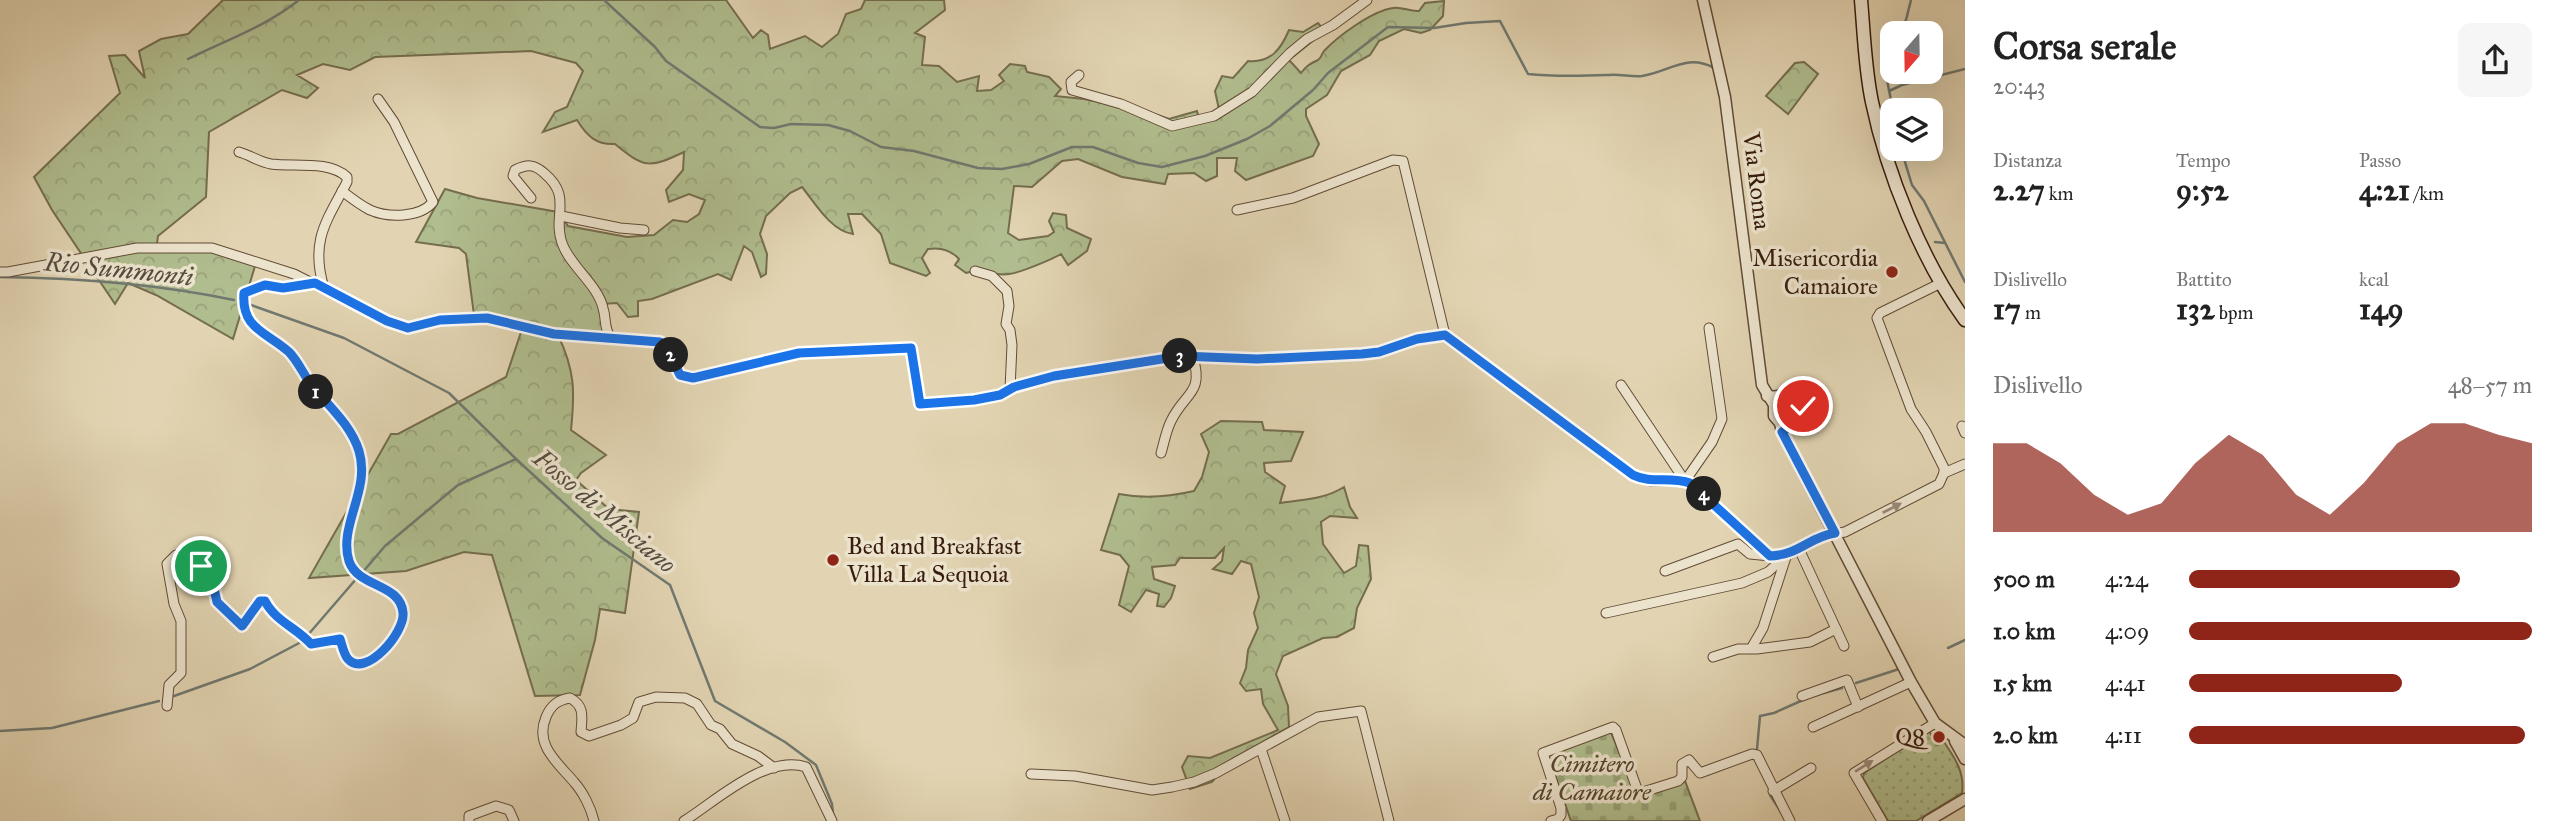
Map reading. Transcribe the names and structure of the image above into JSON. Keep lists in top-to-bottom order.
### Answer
{
  "streets": {
    "street": ["Via Roma"]
  },
  "water": ["Rio Summonti", "Fosso di Misciano"],
  "parks": ["Cimitero di Camaiore"],
  "places": ["Misericordia Camaiore", "Bed and Breakfast Villa La Sequoia", "Q8"],
  "north": "bottom",
  "page": {
    "heading": ["Corsa serale", "20:43"],
    "stats": [
      ["Distanza", "2.27 km"],
      ["Tempo", "9:52"],
      ["Passo", "4:21 /km"],
      ["Dislivello", "17 m"],
      ["Battito", "132 bpm"],
      ["kcal", "149"]
    ],
    "pins": [
      "2",
      "3",
      "1",
      "4"
    ],
    "chart": ["Dislivello", "48–57 m"],
    "list": [
      {
        "name": "500 m",
        "note": "4:24"
      },
      {
        "name": "1.0 km",
        "note": "4:09"
      },
      {
        "name": "1.5 km",
        "note": "4:41"
      },
      {
        "name": "2.0 km",
        "note": "4:11"
      }
    ]
  }
}
